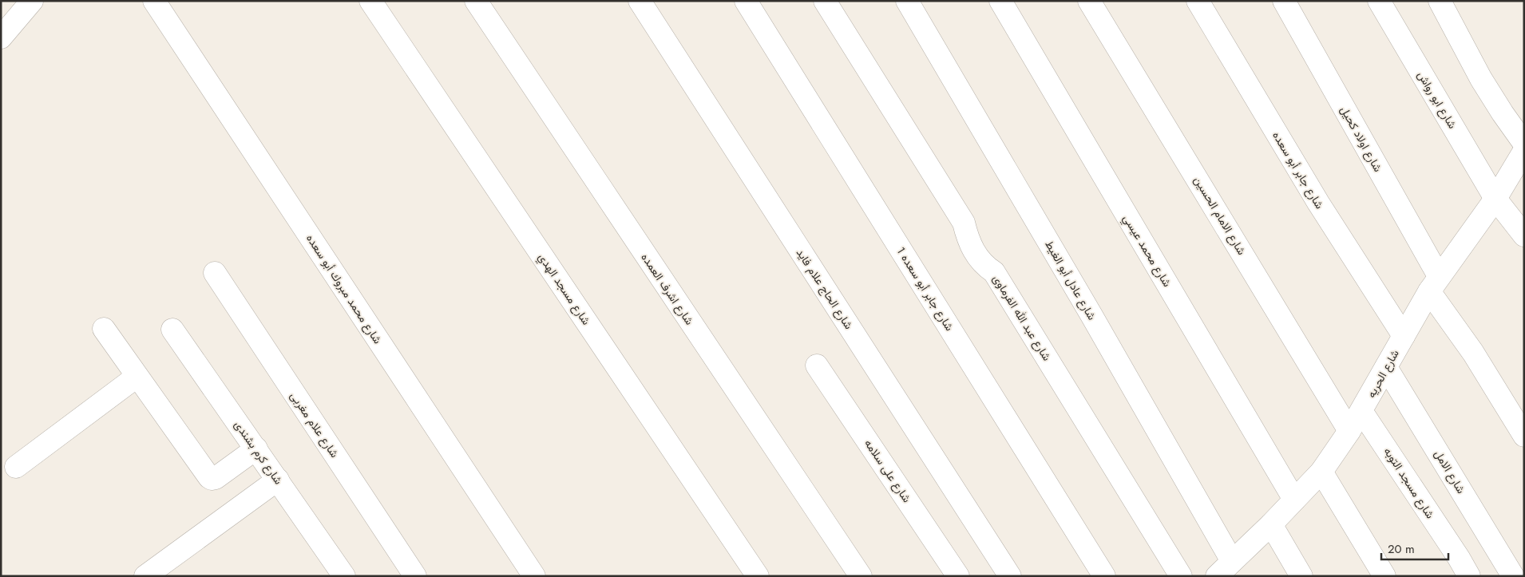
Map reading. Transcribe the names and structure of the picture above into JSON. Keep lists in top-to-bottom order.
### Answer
{
  "streets": {
    "street": [
      "شارع ابو رواش",
      "شارع اولاد كحيل",
      "شارع جابر أبو سعده",
      "شارع الامام الحسين",
      "شارع محمد عيسي",
      "شارع عادل أبو الغيط",
      "شارع محمد مبروك أبو سعده",
      "شارع مسجد الهدي",
      "شارع اشرف العمده",
      "شارع الحاج علام فايد",
      "شارع جابر أبو سعده 1",
      "شارع عبد الله الفرماوى",
      "شارع الحريه",
      "شارع علام مغربى",
      "شارع كرم بشندى",
      "شارع على سلامه",
      "شارع الامل",
      "شارع مسجد التوبه"
    ]
  },
  "crossings": [
    ["شارع ابو رواش", "شارع الحريه"],
    ["شارع اولاد كحيل", "شارع الحريه"],
    ["شارع جابر أبو سعده", "شارع الحريه"],
    ["شارع الامام الحسين", "شارع الحريه"],
    ["شارع محمد عيسي", "شارع الحريه"],
    ["شارع عادل أبو الغيط", "شارع الحريه"],
    ["شارع الحريه", "شارع الامل"],
    ["شارع الحريه", "شارع مسجد التوبه"]
  ],
  "scale_bar": "20 m"
}
